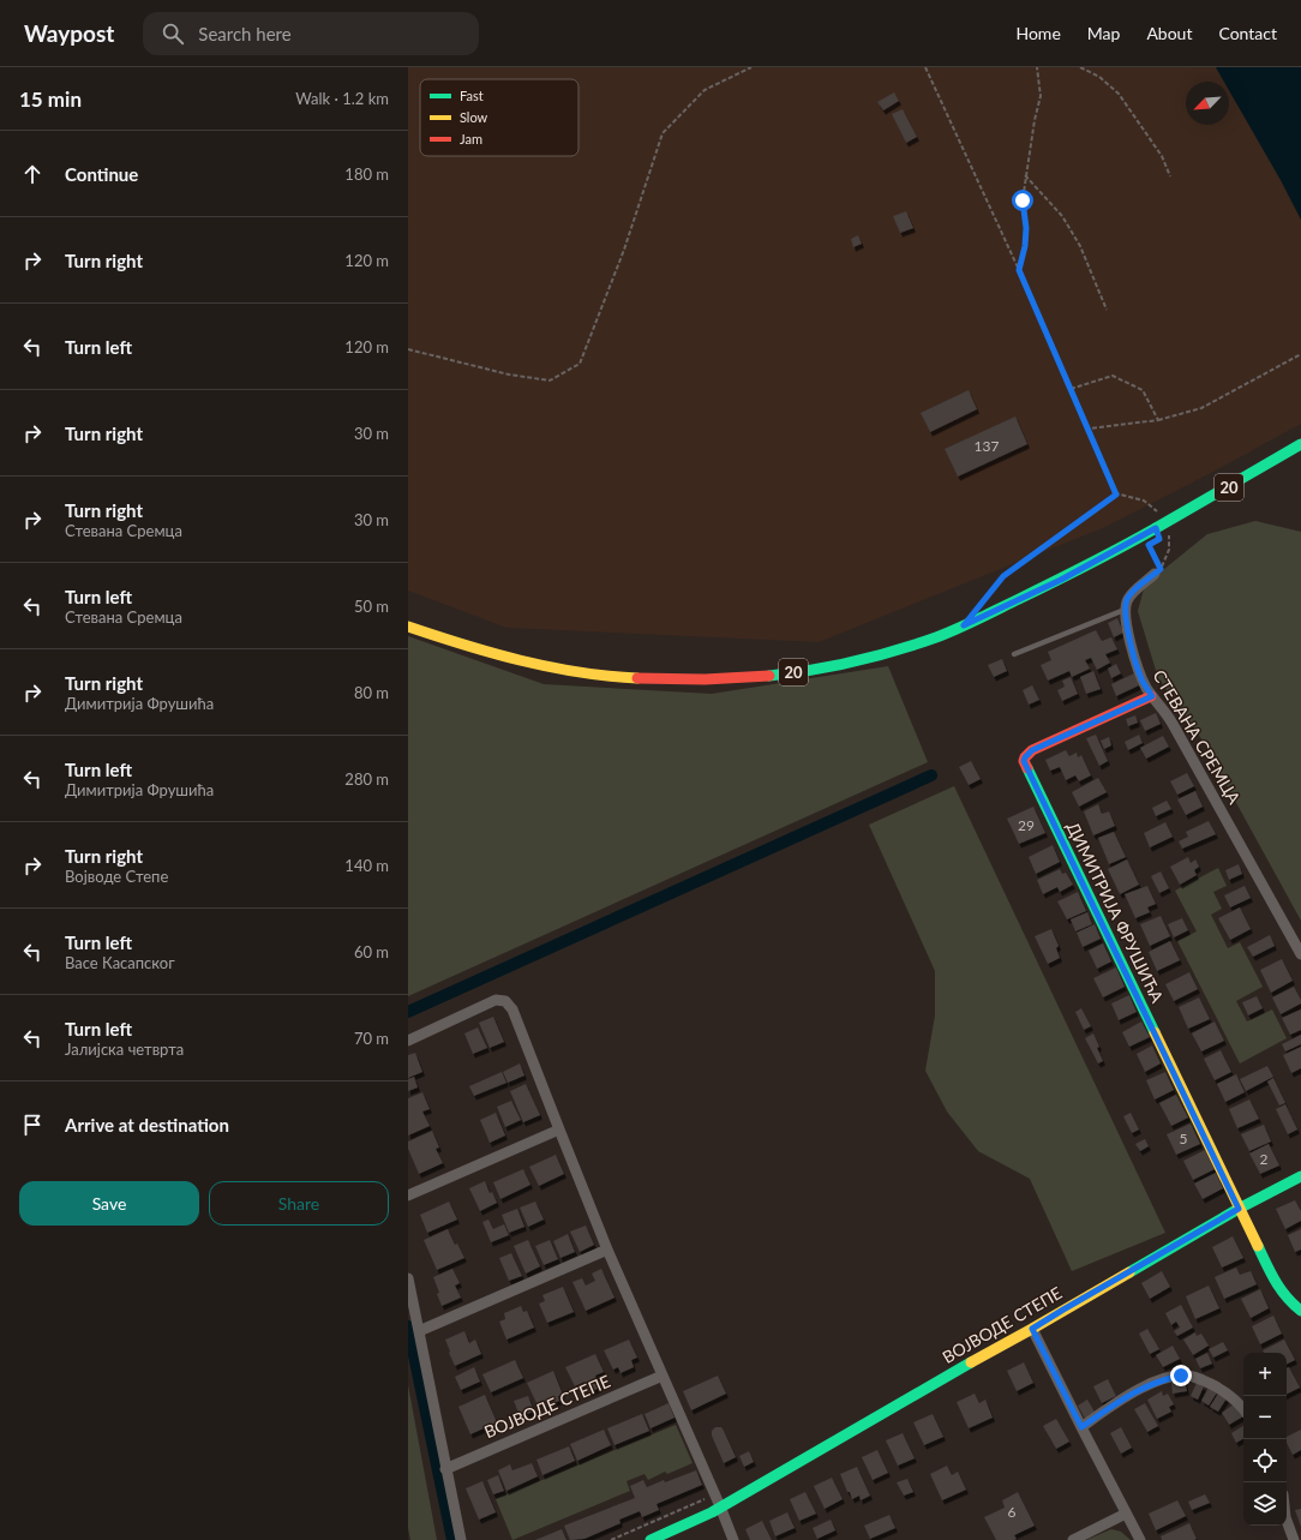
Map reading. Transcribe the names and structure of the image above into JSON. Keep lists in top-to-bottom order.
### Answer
{
  "streets": {
    "street": [
      "20",
      "СТЕВАНА СРЕМЦА",
      "ДИМИТРИЈА ФРУШИЋА",
      "ВОЈВОДЕ СТЕПЕ"
    ]
  },
  "crossings": [
    ["СТЕВАНА СРЕМЦА", "ДИМИТРИЈА ФРУШИЋА"],
    ["ДИМИТРИЈА ФРУШИЋА", "ВОЈВОДЕ СТЕПЕ"]
  ],
  "house_numbers": [
    "137",
    "29",
    "5",
    "2",
    "6"
  ],
  "legend": ["Fast", "Slow", "Jam"],
  "north": "bottom left",
  "page": {
    "header": "Waypost",
    "search": "Search here",
    "nav": [
      "Home",
      "Map",
      "About",
      "Contact"
    ],
    "heading": ["15 min", "Walk · 1.2 km"],
    "list": [
      ["Continue", "180 m"],
      ["Turn right", "120 m"],
      ["Turn left", "120 m"],
      ["Turn right", "30 m"],
      ["Turn right", "Стевана Сремца", "30 m"],
      ["Turn left", "Стевана Сремца", "50 m"],
      ["Turn right", "Димитрија Фрушића", "80 m"],
      ["Turn left", "Димитрија Фрушића", "280 m"],
      ["Turn right", "Војводе Степе", "140 m"],
      ["Turn left", "Васе Касапског", "60 m"],
      ["Turn left", "Јалијска четврта", "70 m"],
      "Arrive at destination"
    ],
    "buttons": ["Save", "Share"],
    "map_buttons": ["+", "−"]
  }
}
